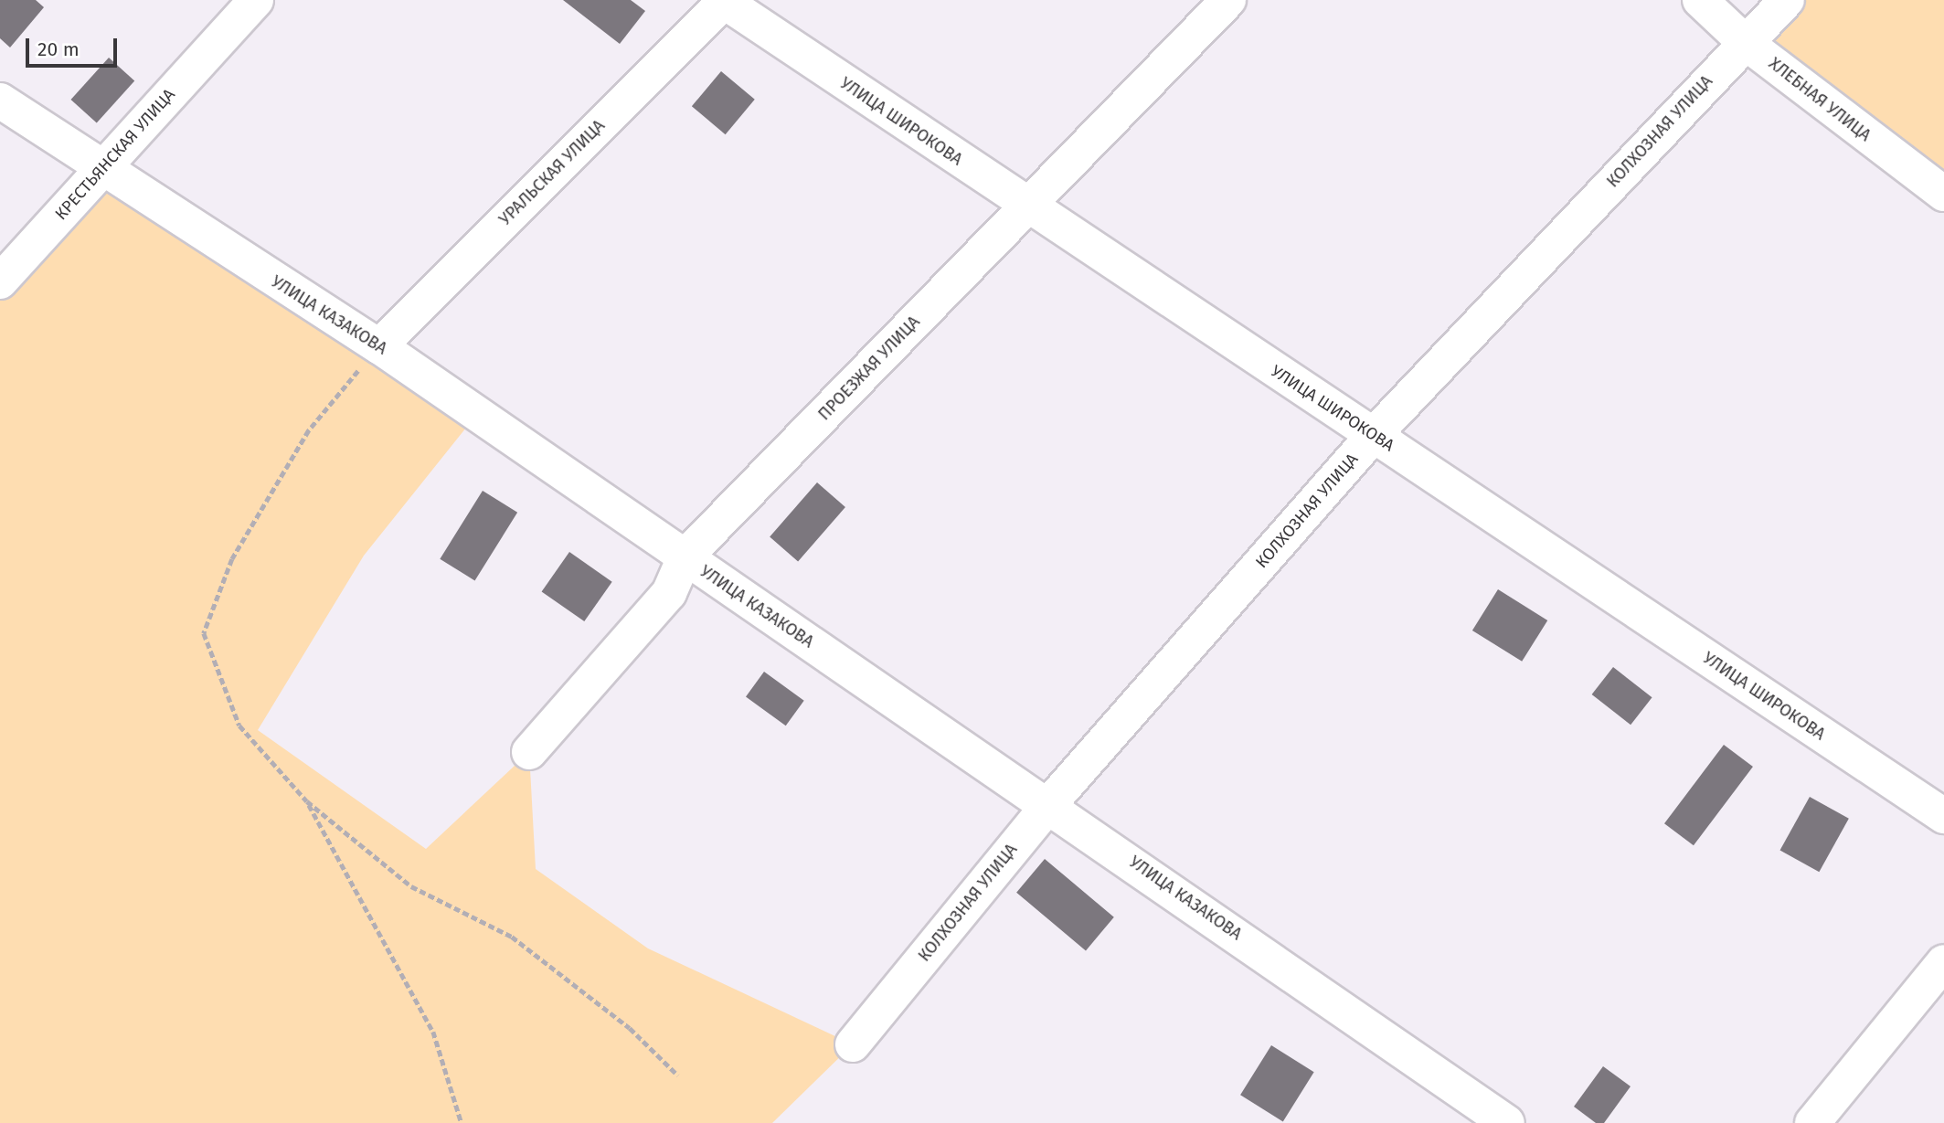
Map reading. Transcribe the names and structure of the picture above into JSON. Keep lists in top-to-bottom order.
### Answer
{
  "streets": {
    "street": [
      "ХЛЕБНАЯ УЛИЦА",
      "УЛИЦА ШИРОКОВА",
      "КОЛХОЗНАЯ УЛИЦА",
      "КРЕСТЬЯНСКАЯ УЛИЦА",
      "УРАЛЬСКАЯ УЛИЦА",
      "УЛИЦА КАЗАКОВА",
      "ПРОЕЗЖАЯ УЛИЦА"
    ]
  },
  "crossings": [
    ["ХЛЕБНАЯ УЛИЦА", "КОЛХОЗНАЯ УЛИЦА"],
    ["УЛИЦА ШИРОКОВА", "КОЛХОЗНАЯ УЛИЦА"],
    ["УЛИЦА ШИРОКОВА", "УРАЛЬСКАЯ УЛИЦА"],
    ["УЛИЦА ШИРОКОВА", "ПРОЕЗЖАЯ УЛИЦА"],
    ["КОЛХОЗНАЯ УЛИЦА", "УЛИЦА КАЗАКОВА"],
    ["КРЕСТЬЯНСКАЯ УЛИЦА", "УЛИЦА КАЗАКОВА"],
    ["УРАЛЬСКАЯ УЛИЦА", "УЛИЦА КАЗАКОВА"],
    ["УЛИЦА КАЗАКОВА", "ПРОЕЗЖАЯ УЛИЦА"]
  ],
  "scale_bar": "20 m"
}
